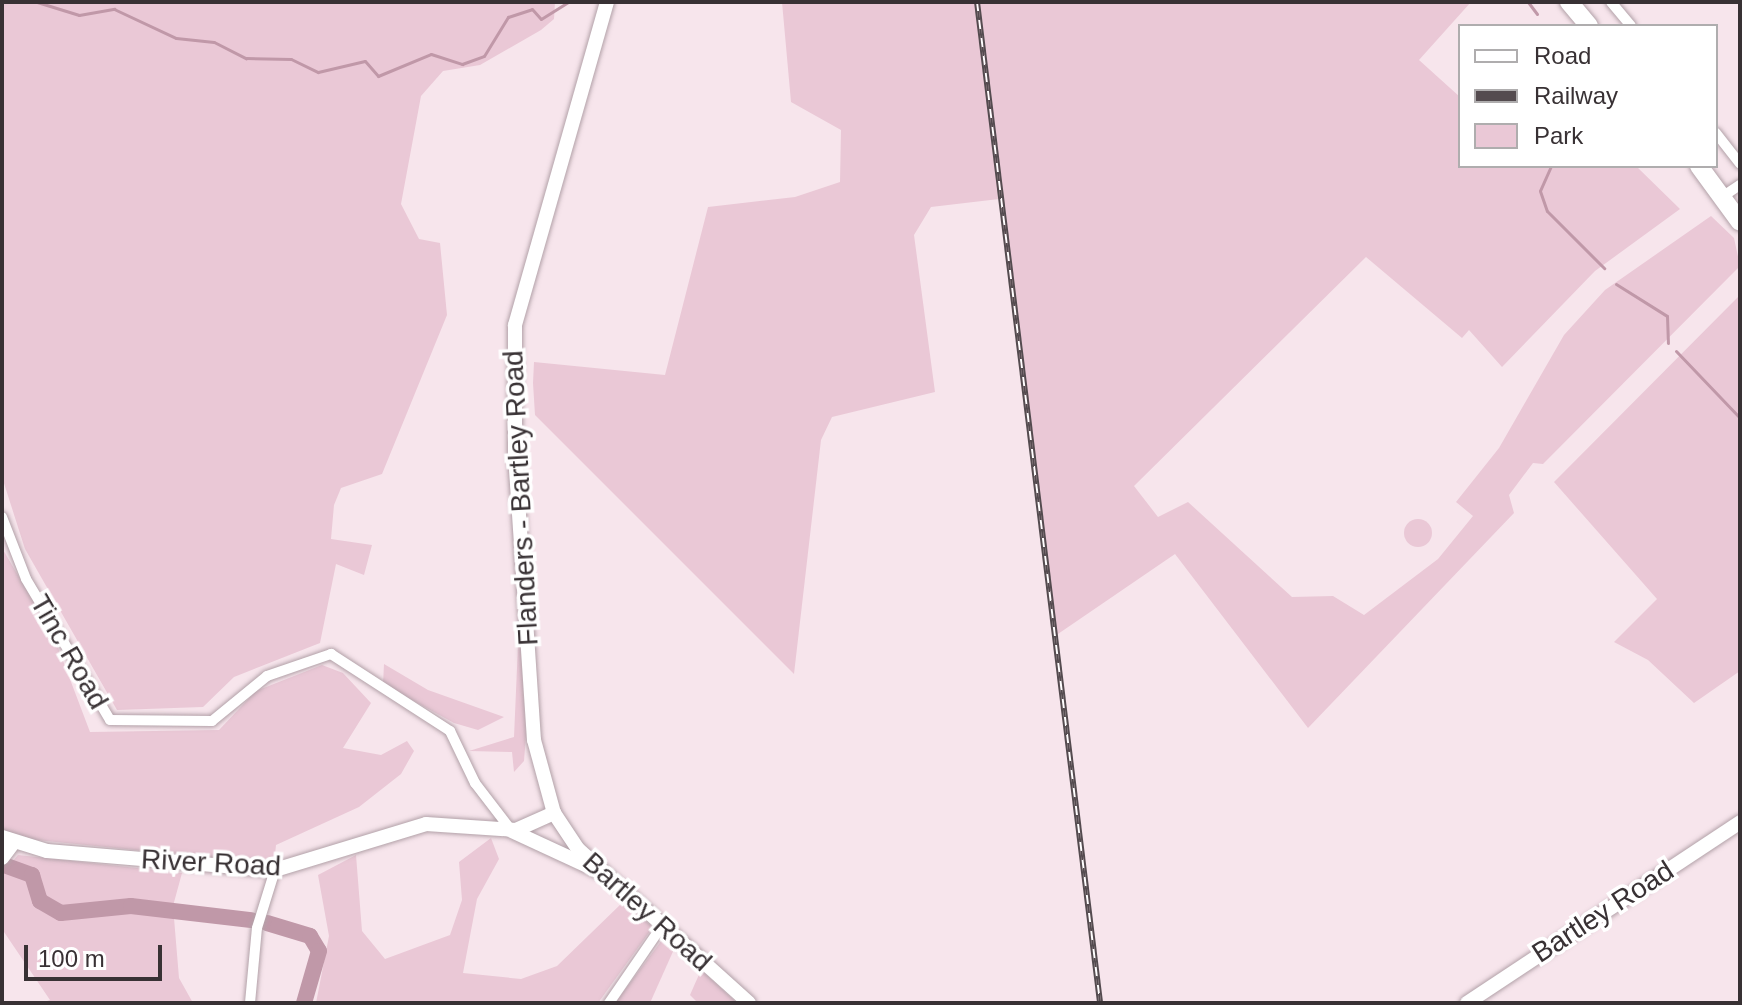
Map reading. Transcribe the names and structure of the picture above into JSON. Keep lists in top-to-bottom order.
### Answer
{
  "streets": {
    "main road": ["Flanders - Bartley Road", "River Road", "Bartley Road"],
    "street": ["Tinc Road"]
  },
  "crossings": [
    ["Flanders - Bartley Road", "River Road"],
    ["Flanders - Bartley Road", "Bartley Road"],
    ["Tinc Road", "River Road"],
    ["River Road", "Bartley Road"]
  ],
  "legend": ["Road", "Railway", "Park"],
  "scale_bar": "100 m"
}
